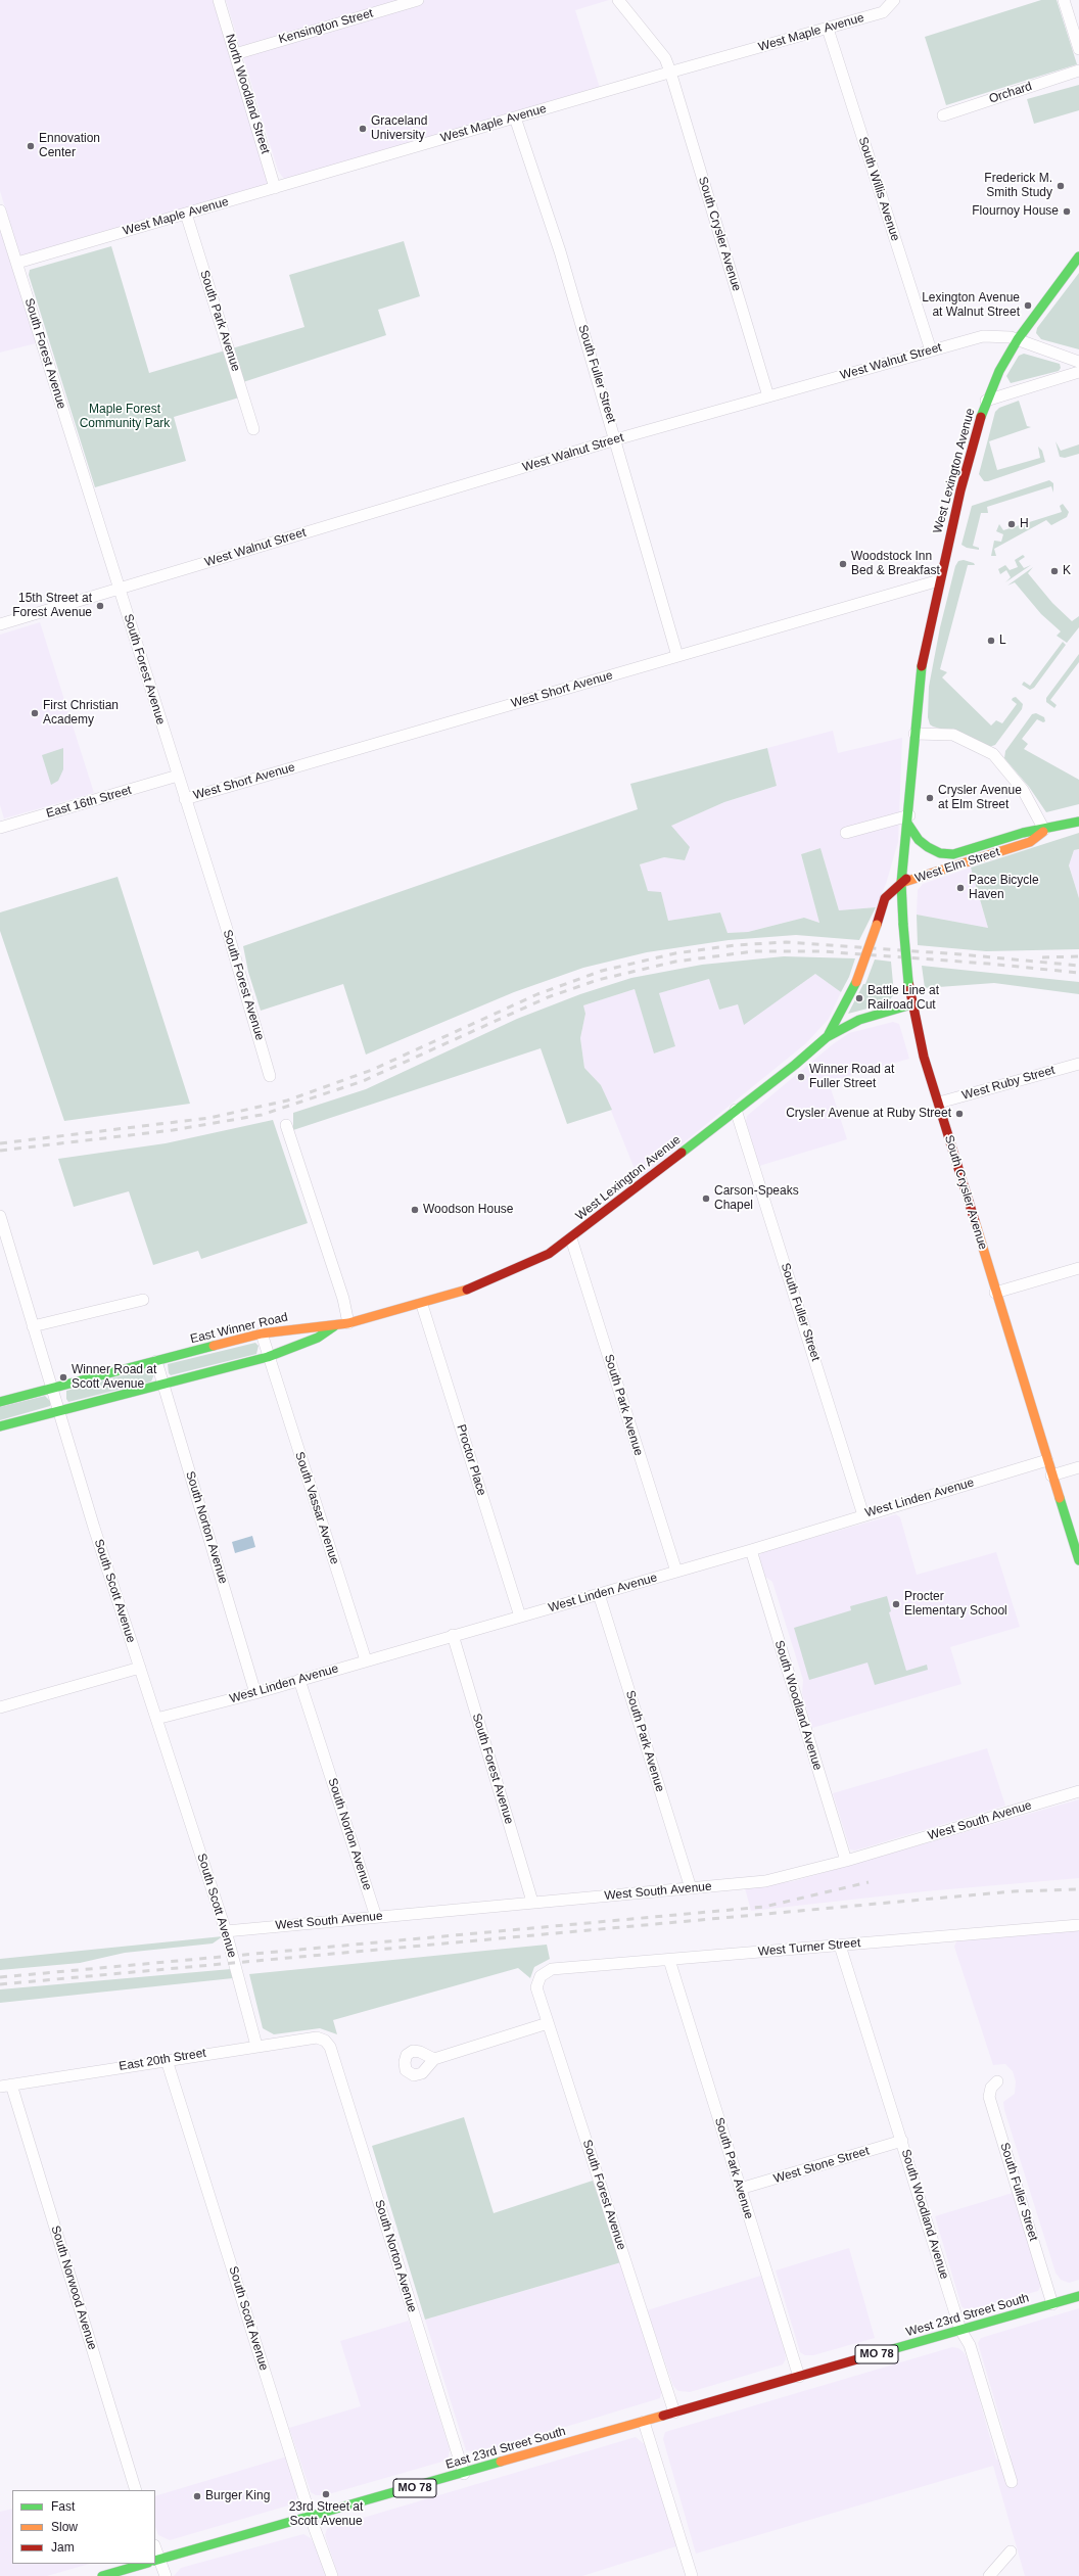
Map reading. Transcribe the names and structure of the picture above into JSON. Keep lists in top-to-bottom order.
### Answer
{
  "streets": {
    "main road": [
      "South Crysler Avenue",
      "West Lexington Avenue",
      "West Elm Street",
      "East Winner Road",
      "West 23rd Street South",
      "MO 78",
      "East 23rd Street South"
    ],
    "street": [
      "Kensington Street",
      "West Maple Avenue",
      "Orchard",
      "North Woodland Street",
      "South Willis Avenue",
      "South Park Avenue",
      "South Forest Avenue",
      "West Walnut Street",
      "South Fuller Street",
      "West Short Avenue",
      "East 16th Street",
      "West Ruby Street",
      "Proctor Place",
      "West Linden Avenue",
      "South Vassar Avenue",
      "South Norton Avenue",
      "South Scott Avenue",
      "South Woodland Avenue",
      "West South Avenue",
      "West Turner Street",
      "East 20th Street",
      "West Stone Street",
      "South Norwood Avenue"
    ]
  },
  "crossings": [
    ["Kensington Street", "North Woodland Street"],
    ["West Maple Avenue", "North Woodland Street"],
    ["West Maple Avenue", "South Willis Avenue"],
    ["West Maple Avenue", "South Crysler Avenue"],
    ["West Maple Avenue", "South Park Avenue"],
    ["West Maple Avenue", "South Forest Avenue"],
    ["West Maple Avenue", "South Fuller Street"],
    ["South Willis Avenue", "West Walnut Street"],
    ["South Crysler Avenue", "West Walnut Street"],
    ["South Crysler Avenue", "West Lexington Avenue"],
    ["South Crysler Avenue", "West Elm Street"],
    ["South Crysler Avenue", "West Ruby Street"],
    ["South Crysler Avenue", "West Linden Avenue"],
    ["South Park Avenue", "West Lexington Avenue"],
    ["South Park Avenue", "West Linden Avenue"],
    ["South Park Avenue", "West South Avenue"],
    ["South Park Avenue", "West Turner Street"],
    ["South Park Avenue", "West Stone Street"],
    ["South Park Avenue", "West 23rd Street South"],
    ["South Forest Avenue", "West Walnut Street"],
    ["South Forest Avenue", "West Short Avenue"],
    ["South Forest Avenue", "East 16th Street"],
    ["South Forest Avenue", "West Linden Avenue"],
    ["South Forest Avenue", "West South Avenue"],
    ["South Forest Avenue", "West Turner Street"],
    ["South Forest Avenue", "West 23rd Street South"],
    ["South Forest Avenue", "East 23rd Street South"],
    ["West Walnut Street", "South Fuller Street"],
    ["West Walnut Street", "West Lexington Avenue"],
    ["South Fuller Street", "West Lexington Avenue"],
    ["South Fuller Street", "West Short Avenue"],
    ["South Fuller Street", "West Linden Avenue"],
    ["South Fuller Street", "West 23rd Street South"],
    ["West Lexington Avenue", "West Short Avenue"],
    ["West Lexington Avenue", "West Elm Street"],
    ["West Lexington Avenue", "East Winner Road"],
    ["West Lexington Avenue", "Proctor Place"],
    ["East Winner Road", "South Vassar Avenue"],
    ["East Winner Road", "South Norton Avenue"],
    ["East Winner Road", "South Scott Avenue"],
    ["Proctor Place", "West Linden Avenue"],
    ["West Linden Avenue", "South Vassar Avenue"],
    ["West Linden Avenue", "South Norton Avenue"],
    ["West Linden Avenue", "South Scott Avenue"],
    ["West Linden Avenue", "South Woodland Avenue"],
    ["South Norton Avenue", "West South Avenue"],
    ["South Norton Avenue", "East 20th Street"],
    ["South Norton Avenue", "East 23rd Street South"],
    ["South Scott Avenue", "West South Avenue"],
    ["South Scott Avenue", "East 20th Street"],
    ["South Scott Avenue", "East 23rd Street South"],
    ["South Woodland Avenue", "West South Avenue"],
    ["South Woodland Avenue", "West Turner Street"],
    ["South Woodland Avenue", "West Stone Street"],
    ["South Woodland Avenue", "West 23rd Street South"],
    ["East 20th Street", "South Norwood Avenue"],
    ["West 23rd Street South", "East 23rd Street South"]
  ],
  "parks": ["Maple Forest Community Park"],
  "places": [
    "Graceland University",
    "Ennovation Center",
    "Frederick M. Smith Study",
    "Flournoy House",
    "Lexington Avenue at Walnut Street",
    "H",
    "Woodstock Inn Bed & Breakfast",
    "K",
    "15th Street at Forest Avenue",
    "L",
    "First Christian Academy",
    "Crysler Avenue at Elm Street",
    "Pace Bicycle Haven",
    "Battle Line at Railroad Cut",
    "Winner Road at Fuller Street",
    "Crysler Avenue at Ruby Street",
    "Carson-Speaks Chapel",
    "Woodson House",
    "Winner Road at Scott Avenue",
    "Procter Elementary School",
    "23rd Street at Scott Avenue",
    "Burger King"
  ],
  "legend": ["Fast", "Slow", "Jam"]
}
